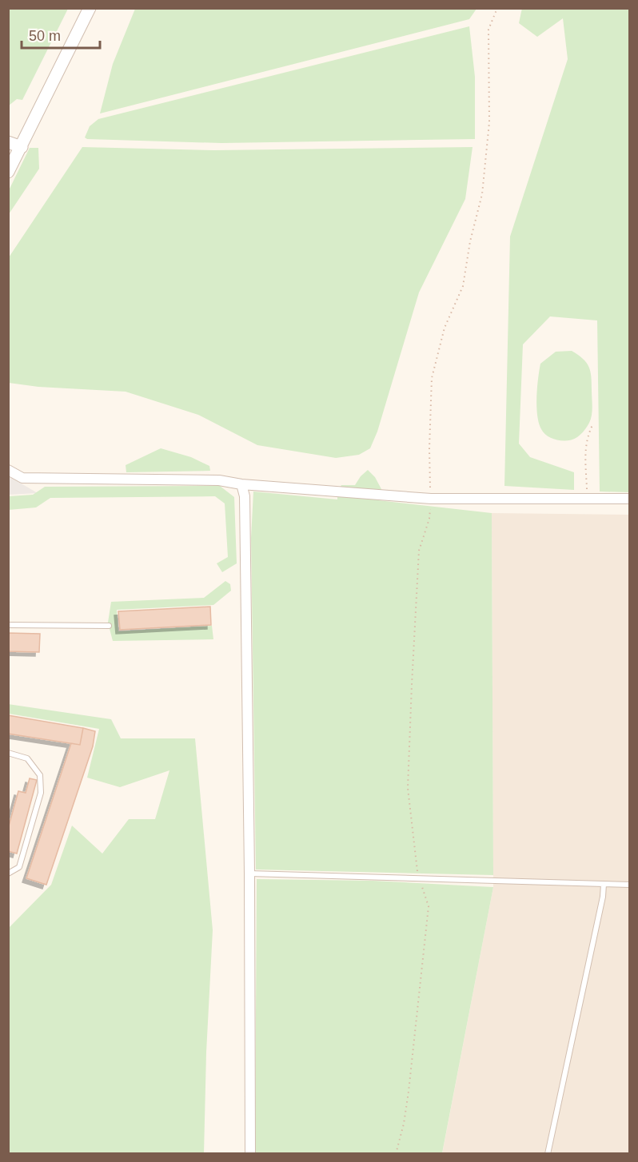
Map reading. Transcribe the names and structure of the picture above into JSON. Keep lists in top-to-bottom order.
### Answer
{
  "scale_bar": "50 m"
}
